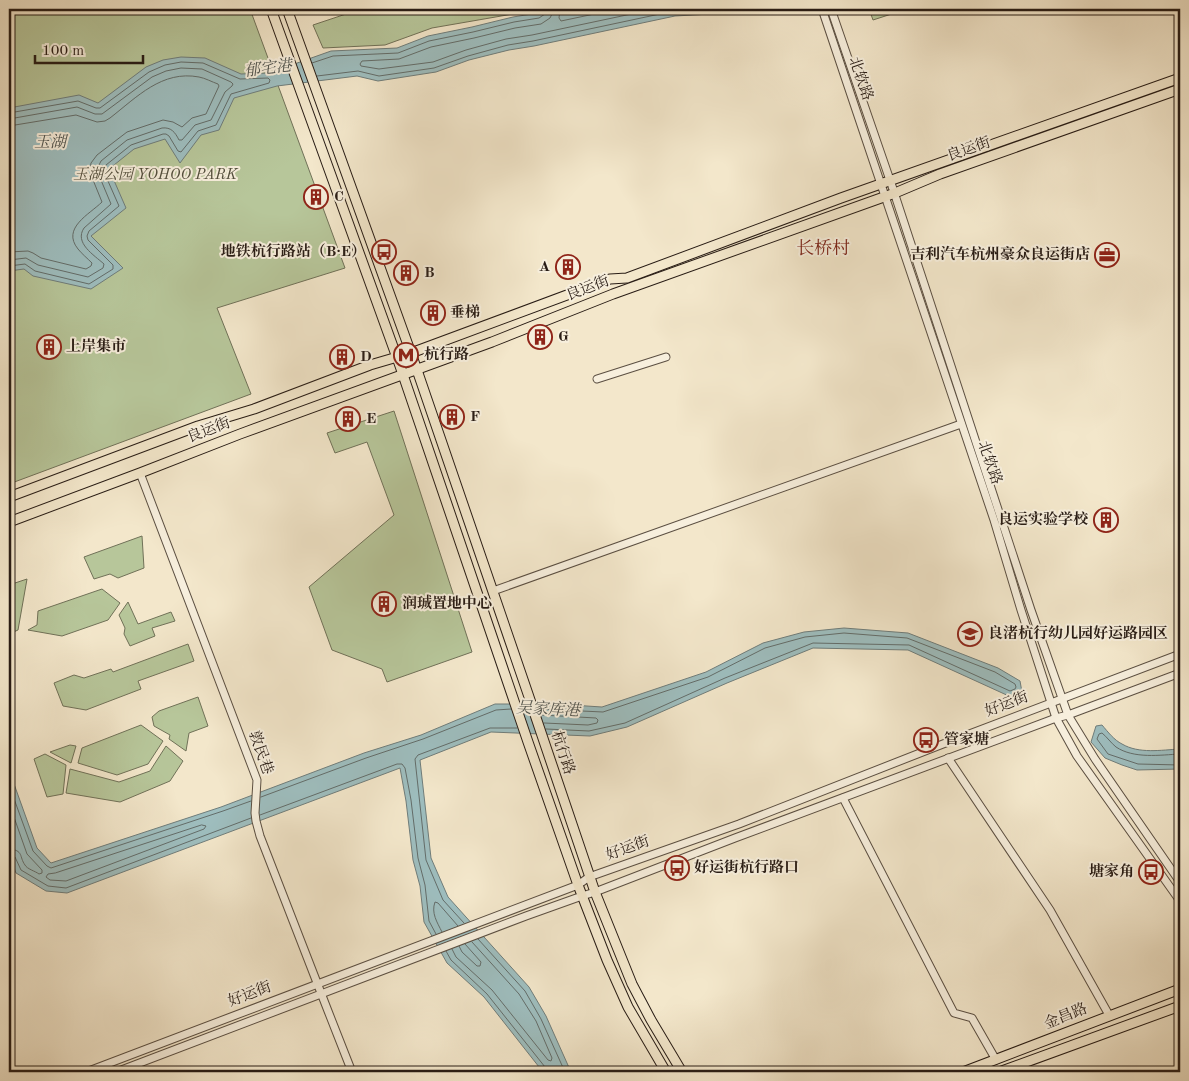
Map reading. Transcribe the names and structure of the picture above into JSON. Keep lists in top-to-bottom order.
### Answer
{
  "streets": {
    "main road": ["良运街", "杭行路", "金昌路"],
    "street": ["北软路", "好运街", "敦民巷"]
  },
  "crossings": [
    ["北软路", "良运街"],
    ["北软路", "好运街"],
    ["良运街", "敦民巷"],
    ["良运街", "杭行路"],
    ["好运街", "敦民巷"],
    ["好运街", "杭行路"]
  ],
  "districts": ["长桥村"],
  "water": ["郁宅港", "玉湖", "吴家库港"],
  "parks": ["玉湖公园 YOHOO PARK"],
  "places": {
    "building": [
      "C",
      "A",
      "B",
      "垂梯",
      "G",
      "上岸集市",
      "D",
      "F",
      "E",
      "良运实验学校",
      "润珹置地中心"
    ],
    "bus stop": [
      "地铁杭行路站（B·E）",
      "管家塘",
      "好运街杭行路口",
      "塘家角"
    ],
    "office": ["吉利汽车杭州豪众良运街店"],
    "metro station": ["杭行路"],
    "school or university": ["良渚杭行幼儿园好运路园区"]
  },
  "scale_bar": "100 m"
}
